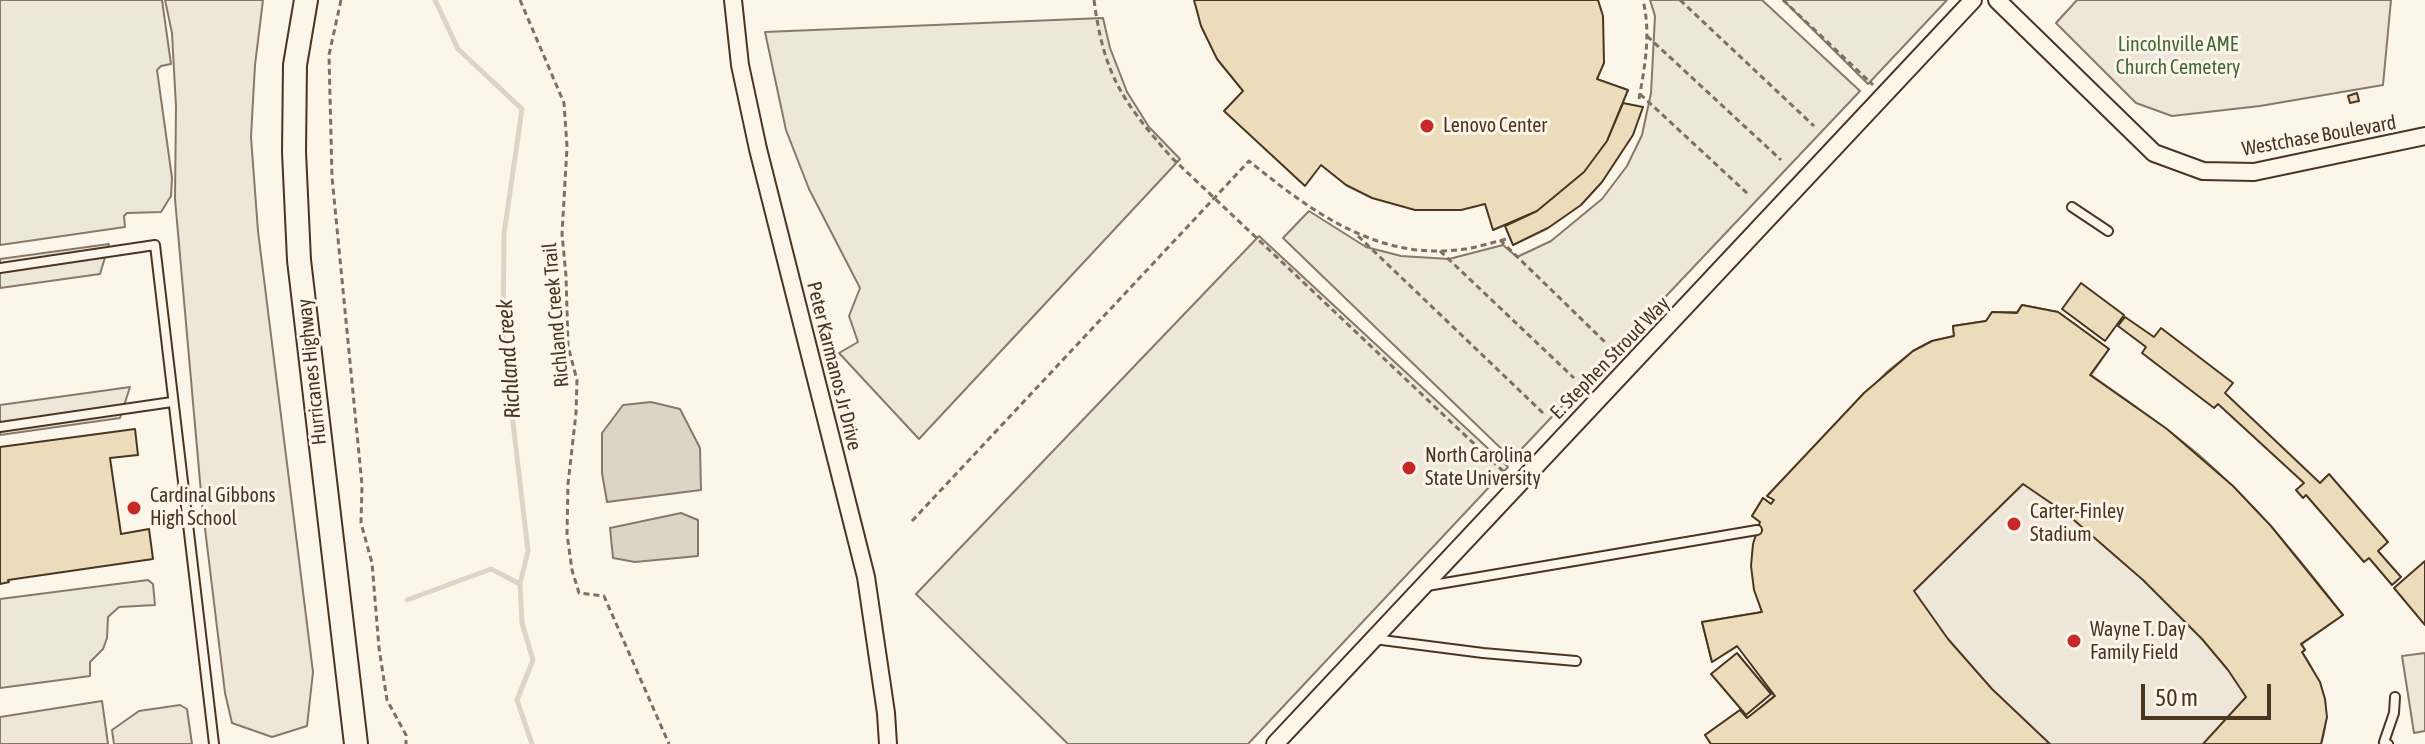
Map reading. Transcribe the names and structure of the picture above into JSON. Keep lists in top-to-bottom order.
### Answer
{
  "streets": {
    "main road": ["Hurricanes Highway"],
    "street": ["Westchase Boulevard", "E. Stephen Stroud Way", "Peter Karmanos Jr Drive"],
    "path": ["Richland Creek Trail"]
  },
  "water": ["Richland Creek"],
  "parks": ["Lincolnville AME Church Cemetery"],
  "places": [
    "Lenovo Center",
    "North Carolina State University",
    "Cardinal Gibbons High School",
    "Carter-Finley Stadium",
    "Wayne T. Day Family Field"
  ],
  "scale_bar": "50 m"
}
